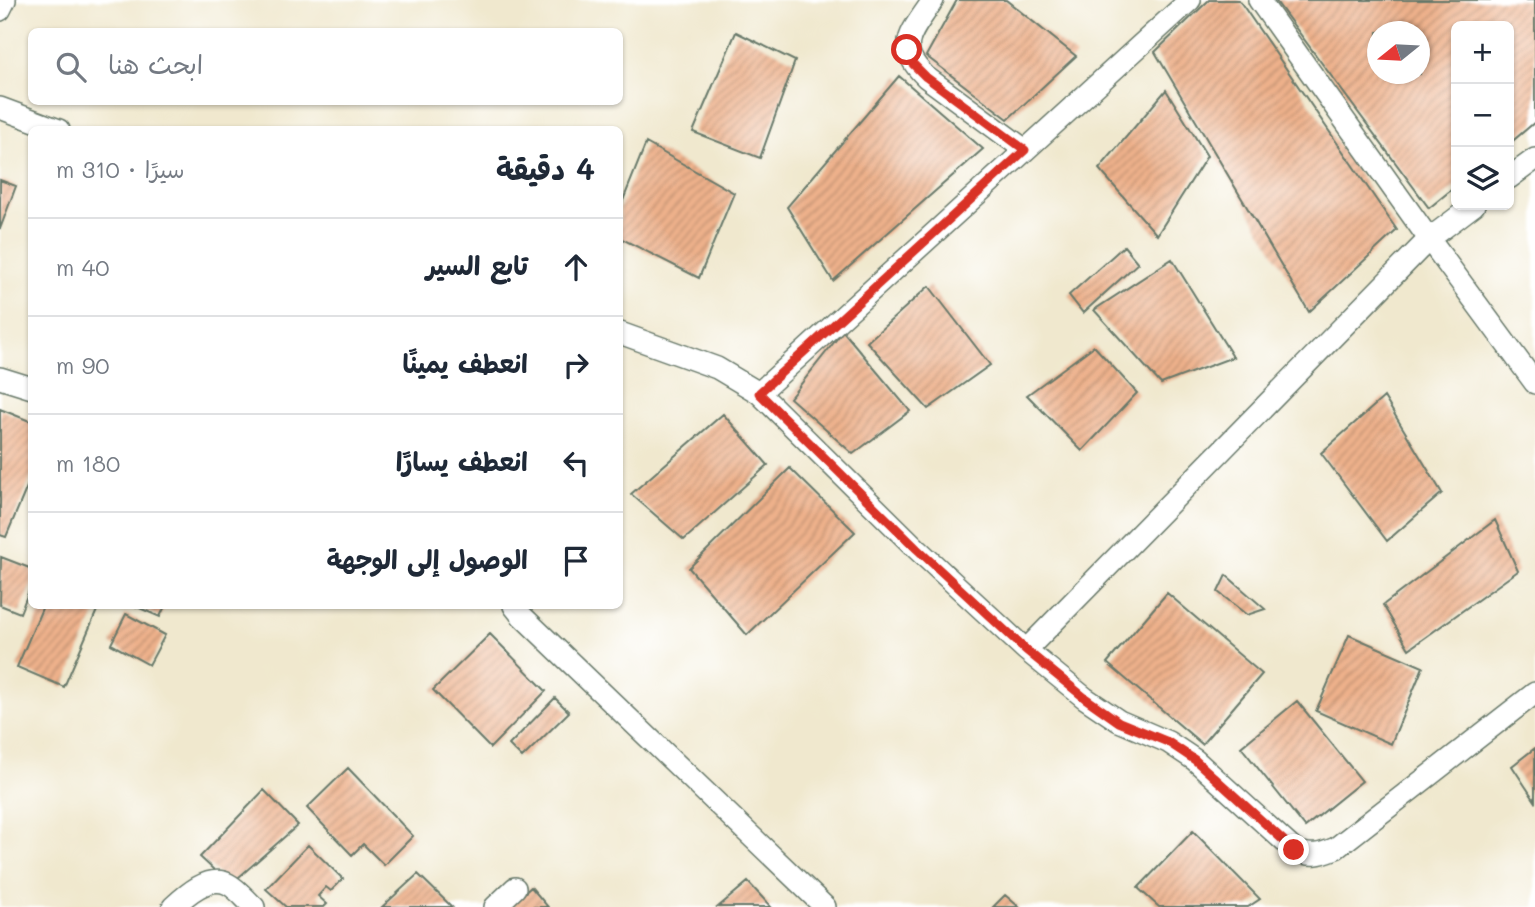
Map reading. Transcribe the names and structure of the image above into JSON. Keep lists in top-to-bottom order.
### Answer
{
  "north": "left",
  "page": {
    "map_buttons": ["+", "−"],
    "search": "ابحث هنا",
    "heading": ["4 دقيقة", "سيرًا · 310 m"],
    "list": [
      ["تابع السير", "40 m"],
      ["انعطف يمينًا", "90 m"],
      ["انعطف يسارًا", "180 m"],
      "الوصول إلى الوجهة"
    ]
  }
}
